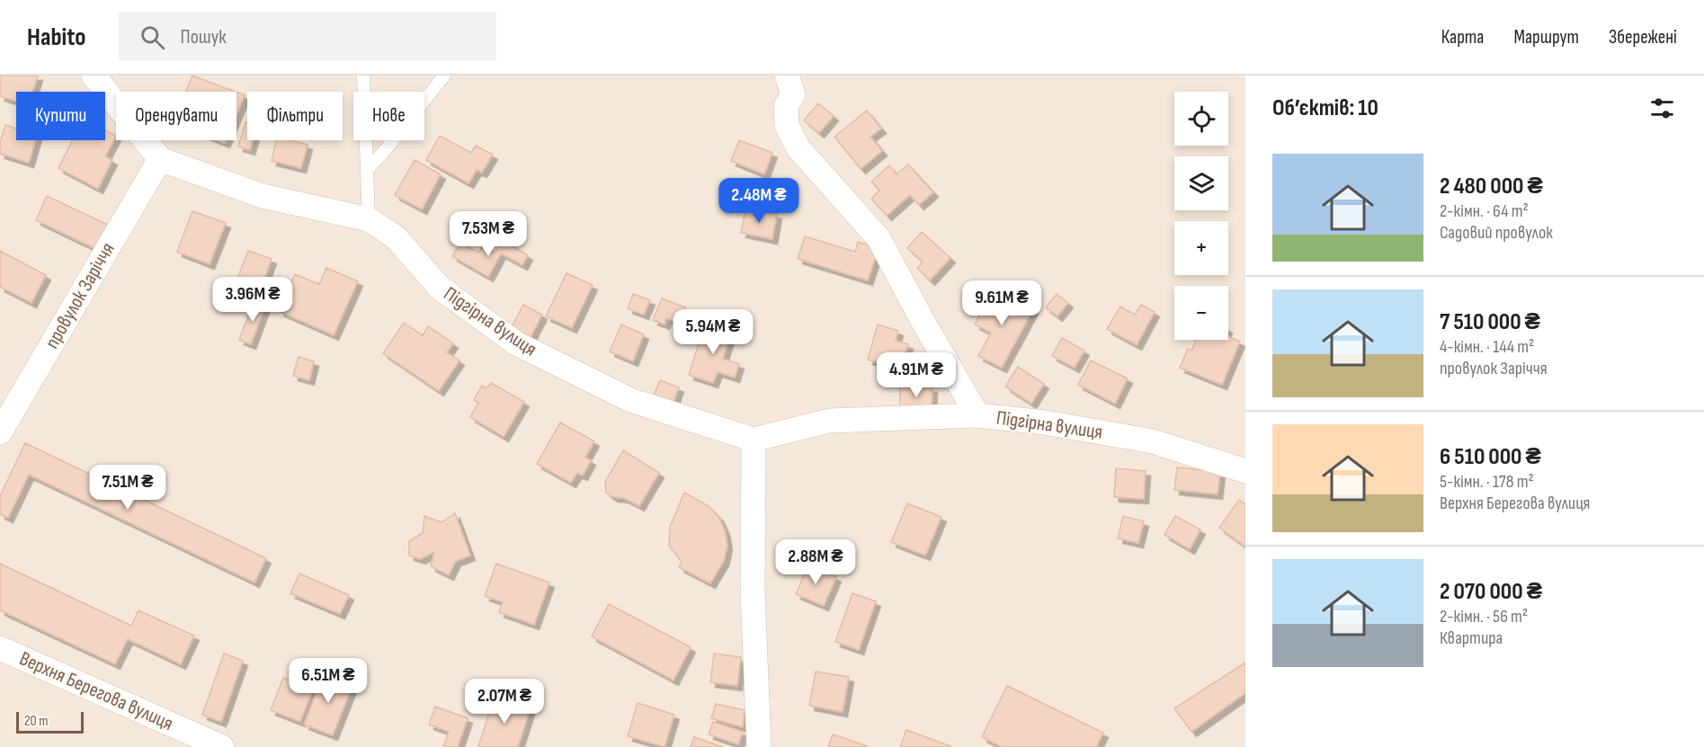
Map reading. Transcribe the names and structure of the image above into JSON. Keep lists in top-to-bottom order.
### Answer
{
  "streets": {
    "street": ["провулок Заріччя", "Підгірна вулиця", "Верхня Берегова вулиця"]
  },
  "crossings": [
    ["провулок Заріччя", "Підгірна вулиця"]
  ],
  "scale_bar": "20 m",
  "page": {
    "header": "Habito",
    "search": "Пошук",
    "nav": ["Карта", "Маршрут", "Збережені"],
    "heading": "Об’єктів: 10",
    "map_buttons": ["+", "−"],
    "chip": [
      "Купити",
      "Орендувати",
      "Фільтри",
      "Нове"
    ],
    "list": [
      {
        "name": "2 480 000 ₴",
        "note": "2-кімн. · 64 m² · Садовий провулок"
      },
      {
        "name": "7 510 000 ₴",
        "note": "4-кімн. · 144 m² · провулок Заріччя"
      },
      {
        "name": "6 510 000 ₴",
        "note": "5-кімн. · 178 m² · Верхня Берегова вулиця"
      },
      {
        "name": "2 070 000 ₴",
        "note": "2-кімн. · 56 m² · Квартира"
      }
    ],
    "price": [
      "2.48M ₴",
      "7.53M ₴",
      "3.96M ₴",
      "9.61M ₴",
      "5.94M ₴",
      "4.91M ₴",
      "7.51M ₴",
      "2.88M ₴",
      "6.51M ₴",
      "2.07M ₴"
    ],
    "scale": "20 m"
  }
}
